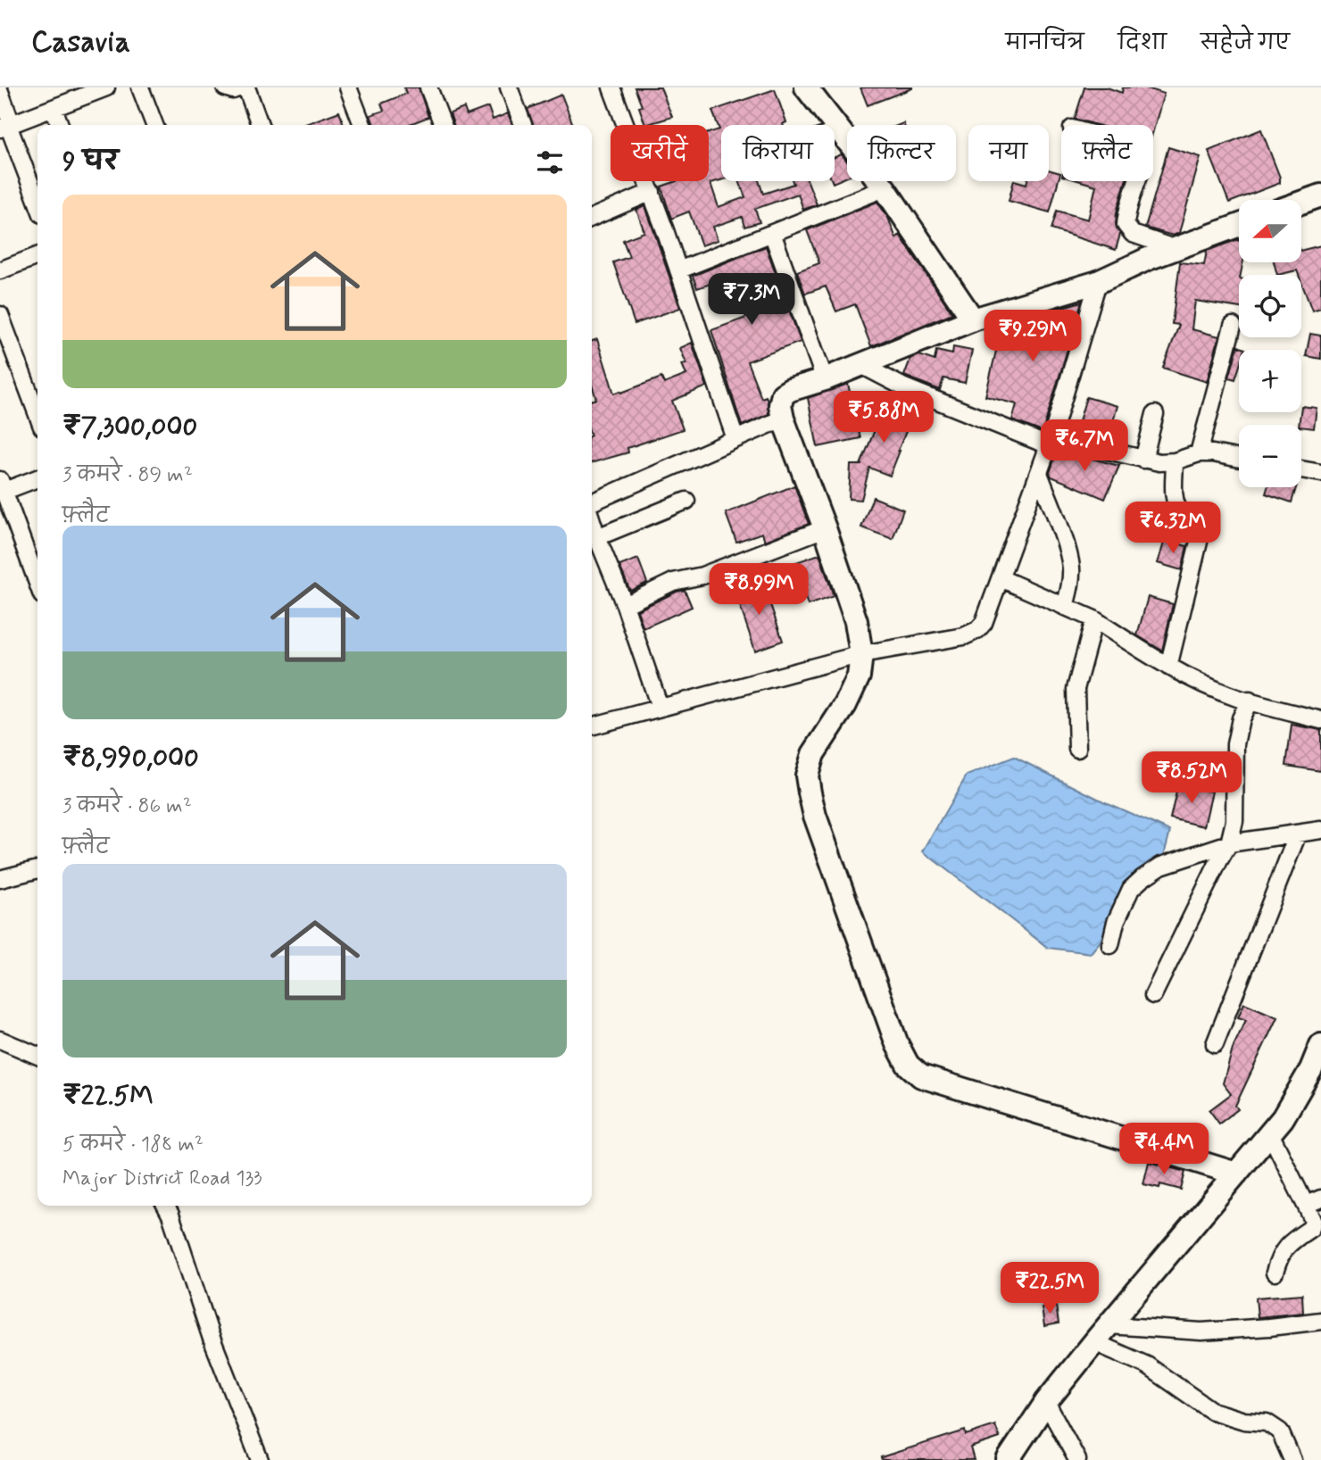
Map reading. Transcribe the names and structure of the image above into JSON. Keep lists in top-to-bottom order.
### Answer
{
  "north": "left",
  "page": {
    "header": "Casavia",
    "nav": ["मानचित्र", "दिशा", "सहेजे गए"],
    "chip": [
      "खरीदें",
      "किराया",
      "फ़िल्टर",
      "नया",
      "फ़्लैट"
    ],
    "heading": "9 घर",
    "map_buttons": ["+", "−"],
    "list": [
      {
        "name": "₹7,300,000",
        "note": "3 कमरे · 89 m² · फ़्लैट"
      },
      {
        "name": "₹8,990,000",
        "note": "3 कमरे · 86 m² · फ़्लैट"
      },
      {
        "name": "₹22.5M",
        "note": "5 कमरे · 188 m² · Major District Road 133"
      }
    ],
    "price": [
      "₹7.3M",
      "₹9.29M",
      "₹5.88M",
      "₹6.7M",
      "₹6.32M",
      "₹8.99M",
      "₹8.52M",
      "₹4.4M",
      "₹22.5M"
    ]
  }
}
